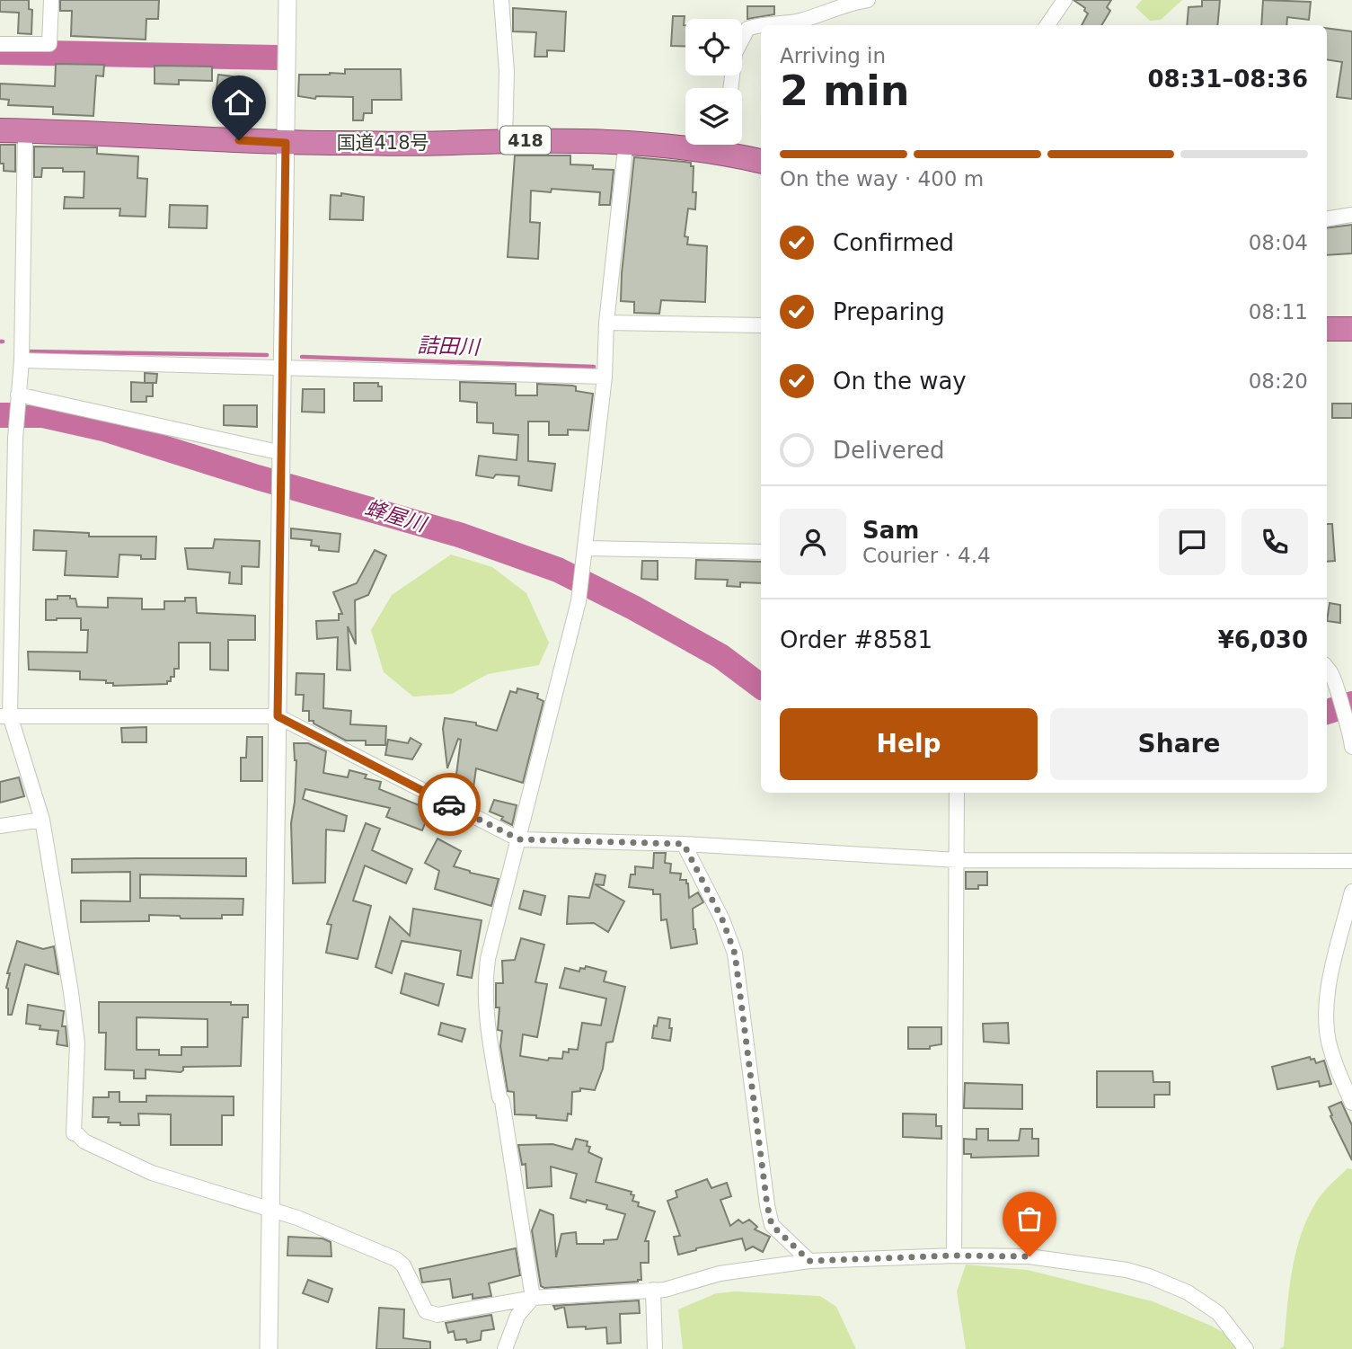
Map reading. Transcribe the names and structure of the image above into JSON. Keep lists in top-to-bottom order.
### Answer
{
  "streets": {
    "highway": ["418", "国道418号"]
  },
  "water": ["詰田川", "蜂屋川"],
  "page": {
    "heading": ["2 min", "Arriving in", "08:31–08:36"],
    "panel": [
      "Sam",
      "Courier · 4.4",
      "Order #8581",
      "¥6,030"
    ],
    "bar": "On the way · 400 m",
    "list": [
      ["Confirmed", "08:04"],
      ["Preparing", "08:11"],
      ["On the way", "08:20"],
      "Delivered"
    ],
    "buttons": ["Help", "Share"]
  }
}
